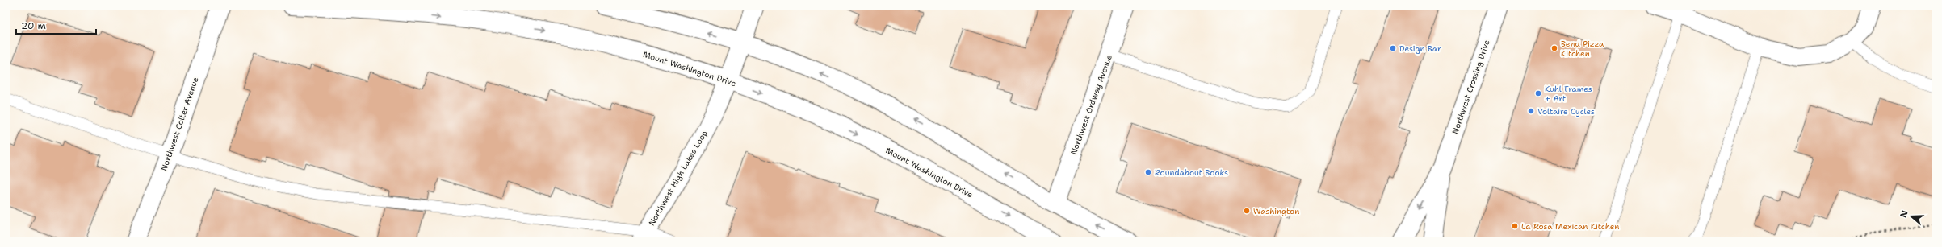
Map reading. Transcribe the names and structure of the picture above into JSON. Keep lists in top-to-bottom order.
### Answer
{
  "streets": {
    "main road": [
      "Mount Washington Drive",
      "Northwest Crossing Drive",
      "Northwest Ordway Avenue",
      "Northwest Colter Avenue",
      "Northwest High Lakes Loop"
    ]
  },
  "crossings": [
    ["Mount Washington Drive", "Northwest High Lakes Loop"]
  ],
  "places": [
    "Design Bar",
    "Bend Pizza Kitchen",
    "Kuhl Frames + Art",
    "Voltaire Cycles",
    "Roundabout Books",
    "Washington",
    "La Rosa Mexican Kitchen"
  ],
  "scale_bar": "20 m",
  "north": "left"
}
